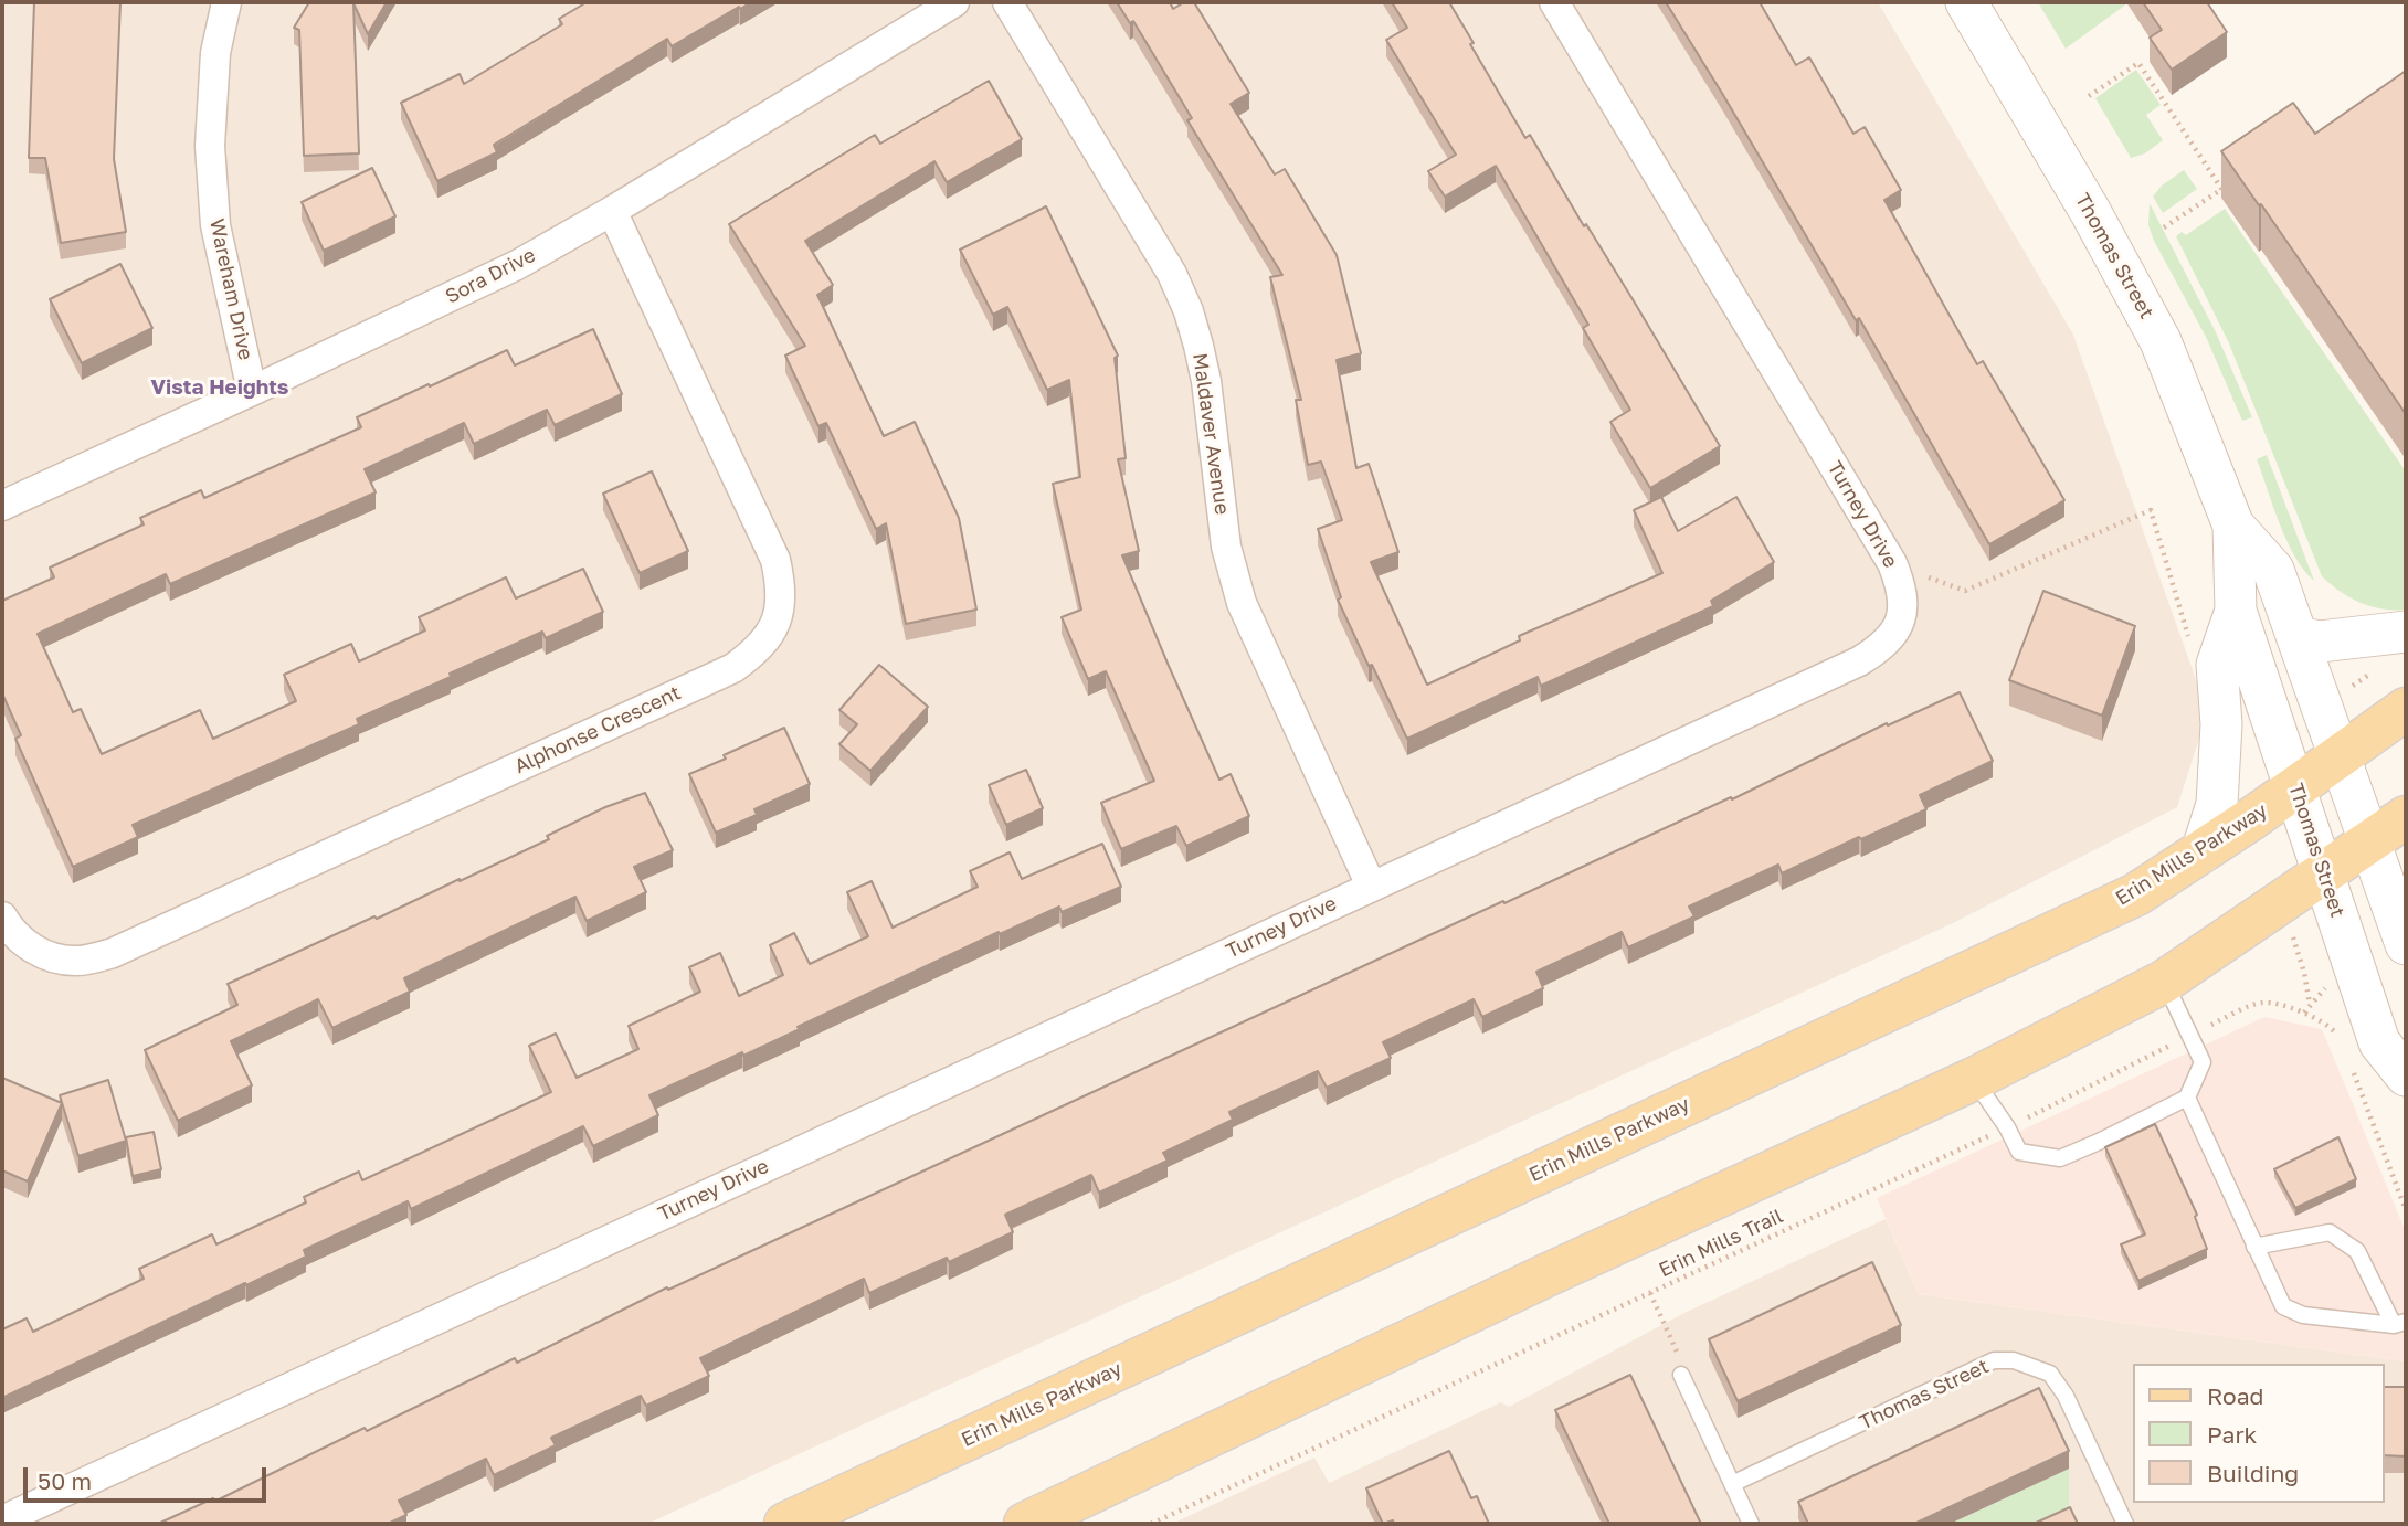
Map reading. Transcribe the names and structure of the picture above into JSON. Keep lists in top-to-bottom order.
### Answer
{
  "streets": {
    "main road": ["Erin Mills Parkway"],
    "street": [
      "Thomas Street",
      "Sora Drive",
      "Wareham Drive",
      "Maldaver Avenue",
      "Turney Drive",
      "Alphonse Crescent"
    ],
    "path": ["Erin Mills Trail"]
  },
  "crossings": [
    ["Thomas Street", "Erin Mills Parkway"],
    ["Sora Drive", "Wareham Drive"],
    ["Sora Drive", "Alphonse Crescent"],
    ["Maldaver Avenue", "Turney Drive"]
  ],
  "districts": ["Vista Heights"],
  "legend": ["Road", "Park", "Building"],
  "scale_bar": "50 m"
}
